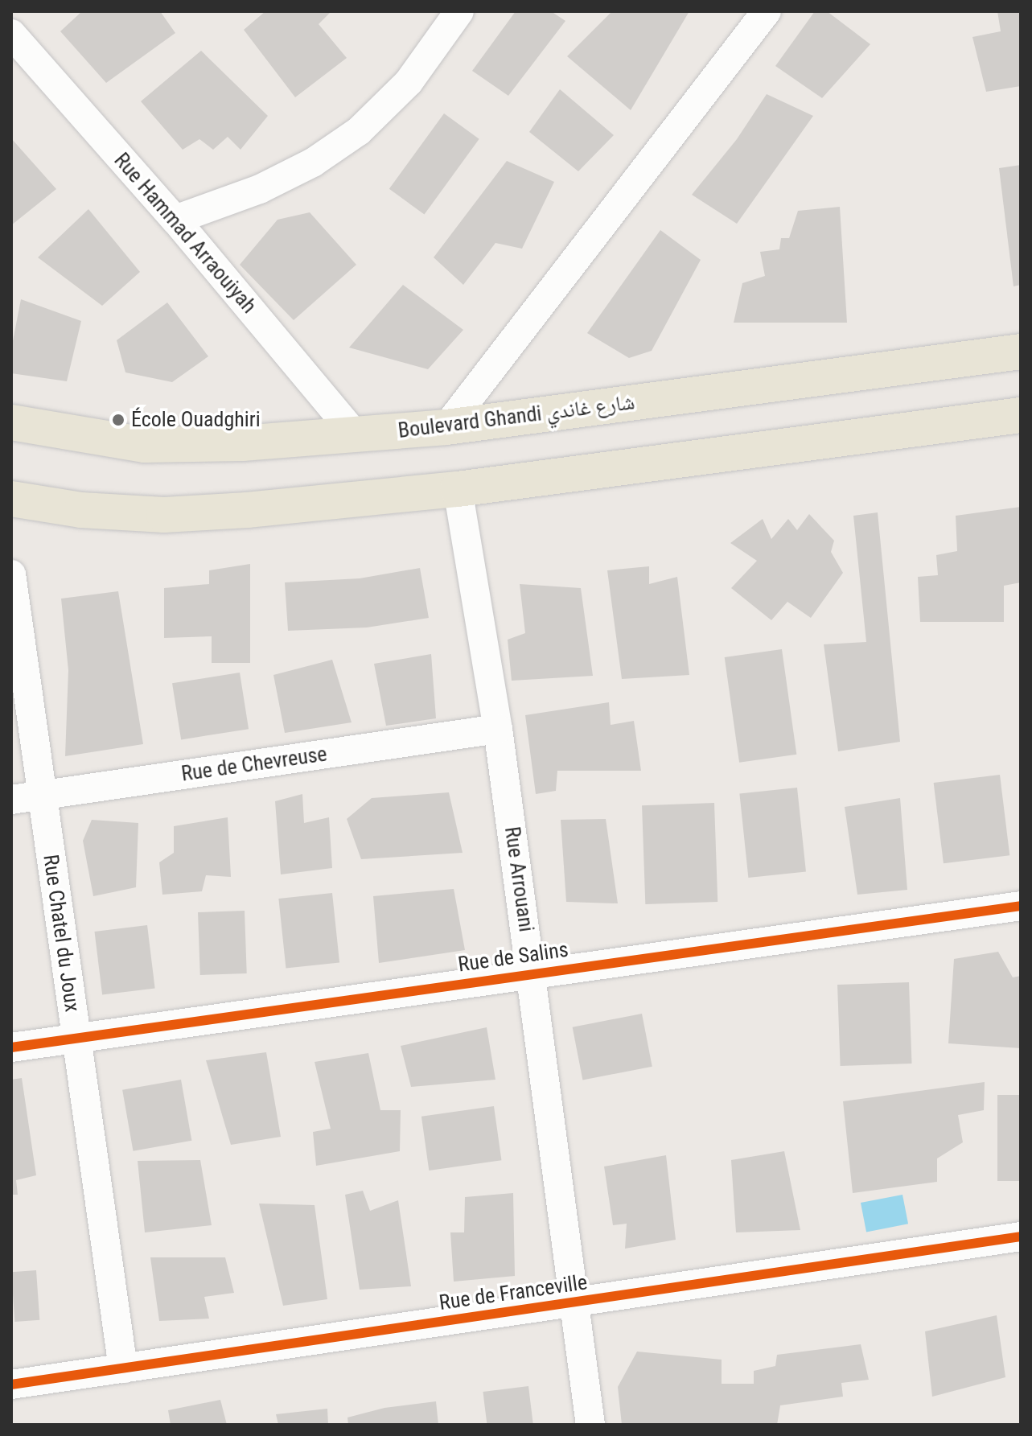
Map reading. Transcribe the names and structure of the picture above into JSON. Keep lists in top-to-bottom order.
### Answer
{
  "streets": {
    "main road": ["Boulevard Ghandi شارع غاندي"],
    "street": [
      "Rue Hammad Arraouiyah",
      "Rue de Chevreuse",
      "Rue Arrouani",
      "Rue Chatel du Joux",
      "Rue de Salins",
      "Rue de Franceville"
    ]
  },
  "crossings": [
    ["Rue Hammad Arraouiyah", "Boulevard Ghandi شارع غاندي"],
    ["Rue de Chevreuse", "Rue Arrouani"],
    ["Rue de Chevreuse", "Rue Chatel du Joux"],
    ["Rue Arrouani", "Rue de Salins"],
    ["Rue Arrouani", "Rue de Franceville"],
    ["Rue Chatel du Joux", "Rue de Salins"],
    ["Rue Chatel du Joux", "Rue de Franceville"]
  ],
  "places": ["École Ouadghiri"]
}
